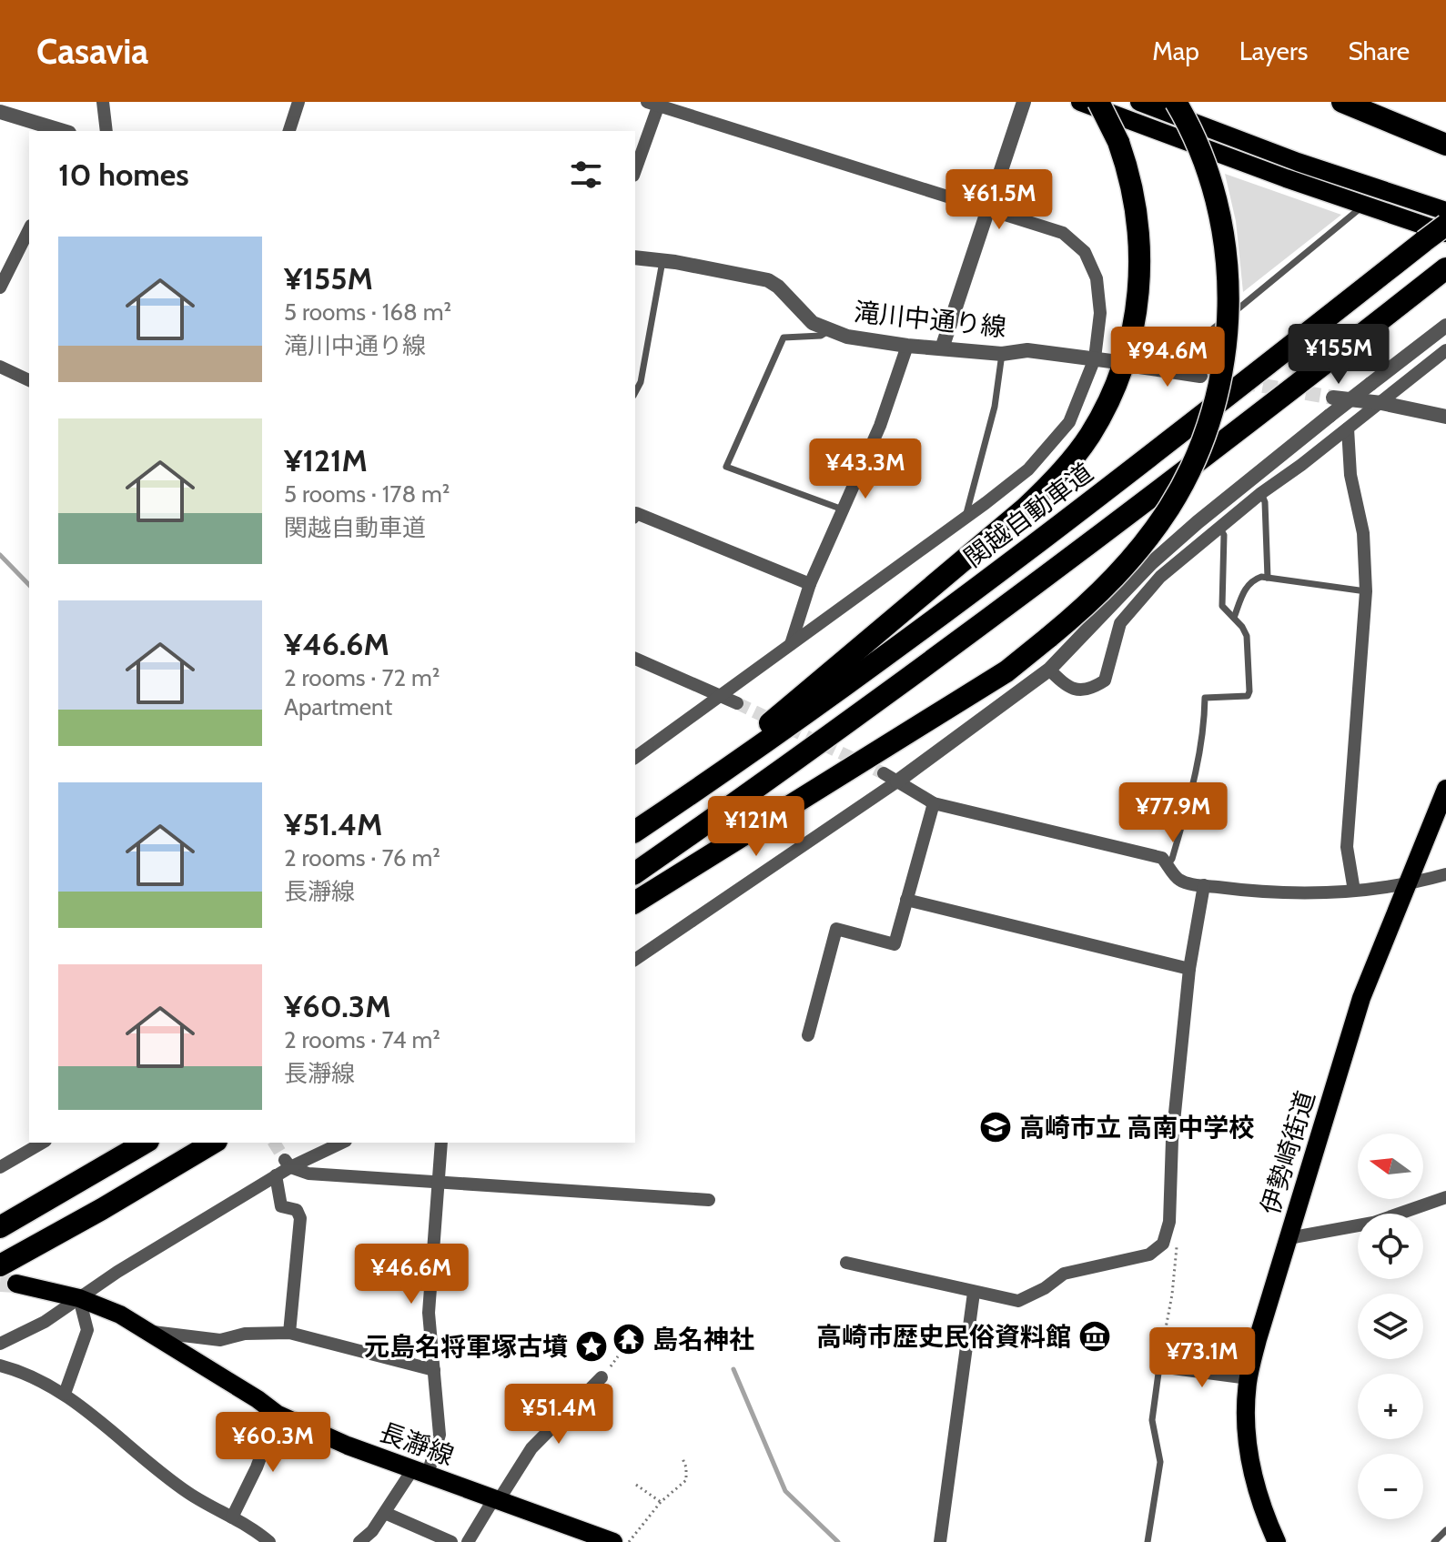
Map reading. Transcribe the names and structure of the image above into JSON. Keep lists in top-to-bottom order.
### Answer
{
  "streets": {
    "highway": ["関越自動車道"],
    "main road": ["伊勢崎街道", "長瀞線"],
    "street": ["滝川中通り線"]
  },
  "places": {
    "school or university": ["高崎市立 高南中学校"],
    "museum": ["高崎市歴史民俗資料館"],
    "temple": ["島名神社"],
    "place": ["元島名将軍塚古墳"]
  },
  "north": "left",
  "page": {
    "header": "Casavia",
    "nav": ["Map", "Layers", "Share"],
    "heading": "10 homes",
    "price": [
      "¥61.5M",
      "¥155M",
      "¥94.6M",
      "¥43.3M",
      "¥77.9M",
      "¥121M",
      "¥46.6M",
      "¥73.1M",
      "¥51.4M",
      "¥60.3M"
    ],
    "list": [
      {
        "name": "¥155M",
        "note": "5 rooms · 168 m² · 滝川中通り線"
      },
      {
        "name": "¥121M",
        "note": "5 rooms · 178 m² · 関越自動車道"
      },
      {
        "name": "¥46.6M",
        "note": "2 rooms · 72 m² · Apartment"
      },
      {
        "name": "¥51.4M",
        "note": "2 rooms · 76 m² · 長瀞線"
      },
      {
        "name": "¥60.3M",
        "note": "2 rooms · 74 m² · 長瀞線"
      }
    ],
    "map_buttons": ["+", "−"]
  }
}
